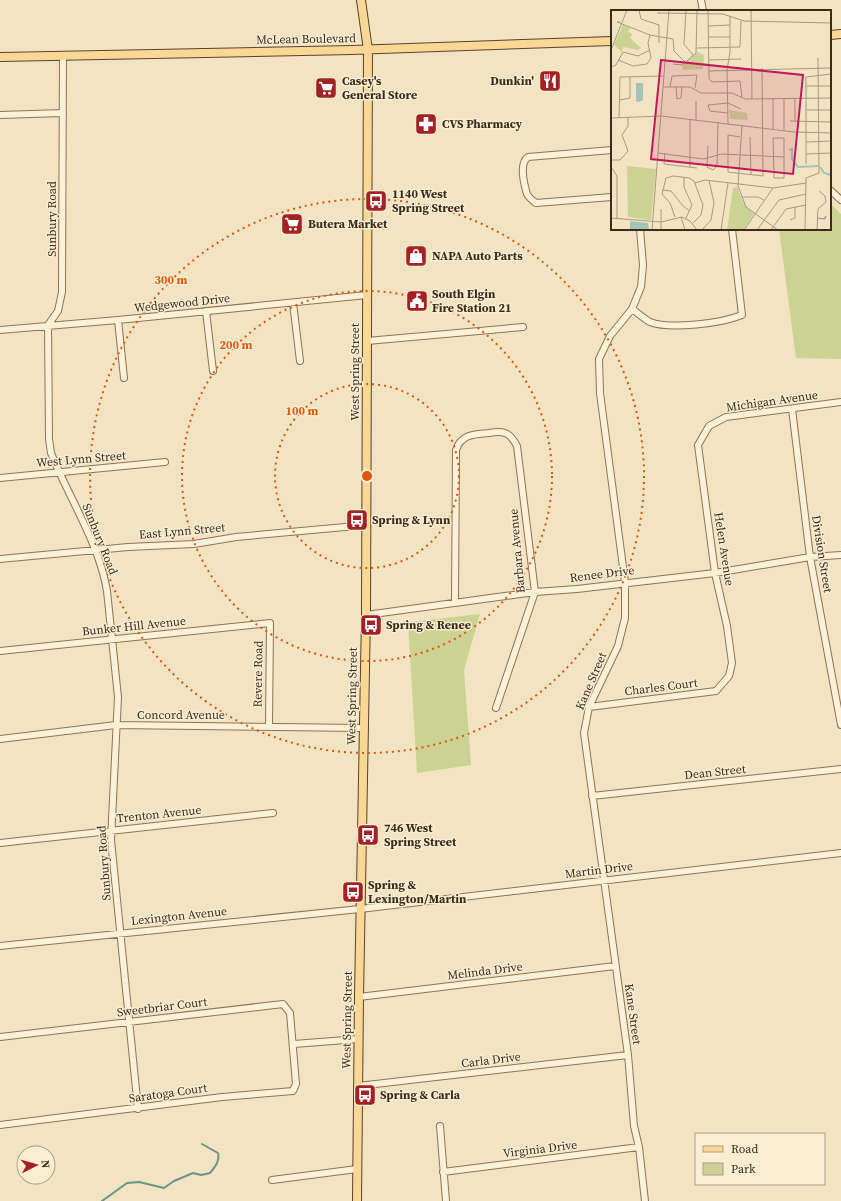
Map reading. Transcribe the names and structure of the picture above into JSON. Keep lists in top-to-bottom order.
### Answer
{
  "streets": {
    "main road": ["McLean Boulevard", "West Spring Street"],
    "street": [
      "Sunbury Road",
      "Wedgewood Drive",
      "Michigan Avenue",
      "West Lynn Street",
      "East Lynn Street",
      "Helen Avenue",
      "Barbara Avenue",
      "Division Street",
      "Renee Drive",
      "Bunker Hill Avenue",
      "Revere Road",
      "Kane Street",
      "Charles Court",
      "Concord Avenue",
      "Dean Street",
      "Trenton Avenue",
      "Martin Drive",
      "Lexington Avenue",
      "Melinda Drive",
      "Sweetbriar Court",
      "Carla Drive",
      "Saratoga Court",
      "Virginia Drive"
    ]
  },
  "crossings": [
    ["McLean Boulevard", "Sunbury Road"],
    ["McLean Boulevard", "West Spring Street"],
    ["Sunbury Road", "Wedgewood Drive"],
    ["Sunbury Road", "West Lynn Street"],
    ["Sunbury Road", "East Lynn Street"],
    ["Sunbury Road", "Bunker Hill Avenue"],
    ["Sunbury Road", "Concord Avenue"],
    ["Sunbury Road", "Trenton Avenue"],
    ["Sunbury Road", "Lexington Avenue"],
    ["Sunbury Road", "Sweetbriar Court"],
    ["Sunbury Road", "Saratoga Court"],
    ["Wedgewood Drive", "West Spring Street"],
    ["West Spring Street", "East Lynn Street"],
    ["West Spring Street", "Renee Drive"],
    ["West Spring Street", "Concord Avenue"],
    ["West Spring Street", "Martin Drive"],
    ["West Spring Street", "Lexington Avenue"],
    ["West Spring Street", "Melinda Drive"],
    ["West Spring Street", "Carla Drive"],
    ["Michigan Avenue", "Helen Avenue"],
    ["Michigan Avenue", "Division Street"],
    ["Helen Avenue", "Renee Drive"],
    ["Helen Avenue", "Charles Court"],
    ["Barbara Avenue", "Renee Drive"],
    ["Division Street", "Renee Drive"],
    ["Renee Drive", "Kane Street"],
    ["Bunker Hill Avenue", "Revere Road"],
    ["Revere Road", "Concord Avenue"],
    ["Kane Street", "Charles Court"],
    ["Kane Street", "Dean Street"],
    ["Kane Street", "Martin Drive"],
    ["Kane Street", "Melinda Drive"],
    ["Kane Street", "Carla Drive"],
    ["Kane Street", "Virginia Drive"],
    ["Martin Drive", "Lexington Avenue"],
    ["Sweetbriar Court", "Saratoga Court"]
  ],
  "places": {
    "restaurant": ["Dunkin'"],
    "supermarket": ["Casey's General Store", "Butera Market"],
    "pharmacy": ["CVS Pharmacy"],
    "bus stop": [
      "1140 West Spring Street",
      "Spring & Lynn",
      "Spring & Renee",
      "746 West Spring Street",
      "Spring & Lexington/Martin",
      "Spring & Carla"
    ],
    "shop": ["NAPA Auto Parts"],
    "public building": ["South Elgin Fire Station 21"]
  },
  "legend": ["Road", "Park"],
  "north": "right",
  "rings": ["300 m", "200 m", "100 m"]
}
